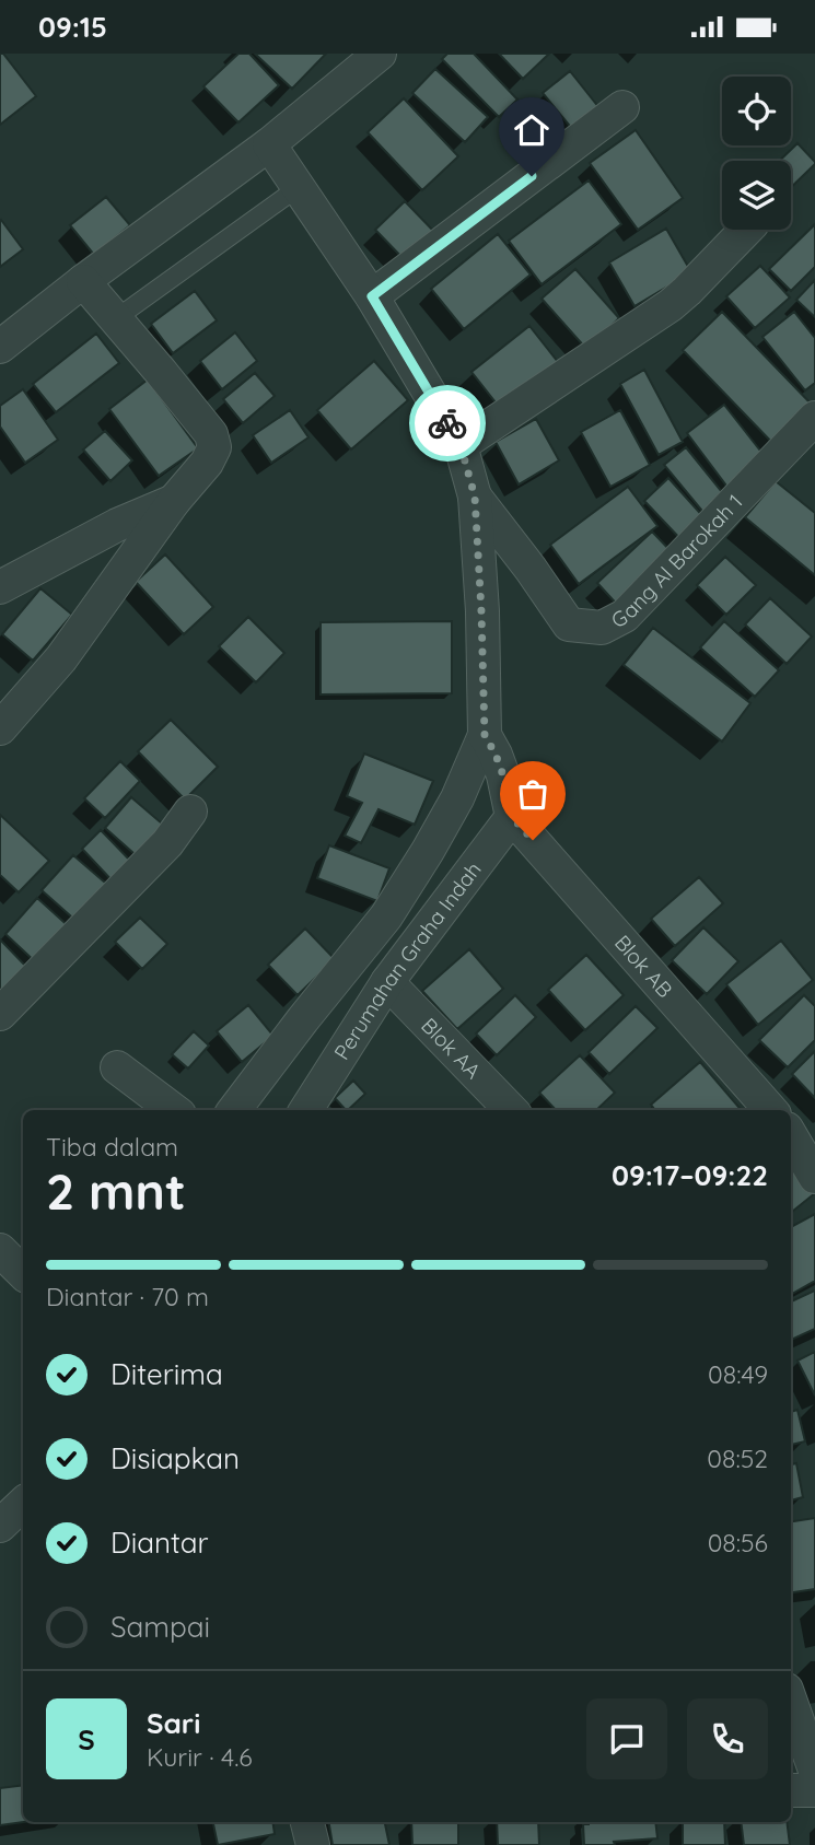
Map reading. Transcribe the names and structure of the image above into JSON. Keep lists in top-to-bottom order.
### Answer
{
  "streets": {
    "street": [
      "Gang Al Barokah 1",
      "Perumahan Graha Indah",
      "Blok AB",
      "Blok AA"
    ]
  },
  "crossings": [
    ["Perumahan Graha Indah", "Blok AB"],
    ["Perumahan Graha Indah", "Blok AA"]
  ],
  "page": {
    "status": "09:15",
    "heading": ["2 mnt", "Tiba dalam", "09:17–09:22"],
    "panel": ["Sari", "Kurir · 4.6"],
    "bar": "Diantar · 70 m",
    "list": [
      ["Diterima", "08:49"],
      ["Disiapkan", "08:52"],
      ["Diantar", "08:56"],
      "Sampai"
    ],
    "round": "S"
  }
}
